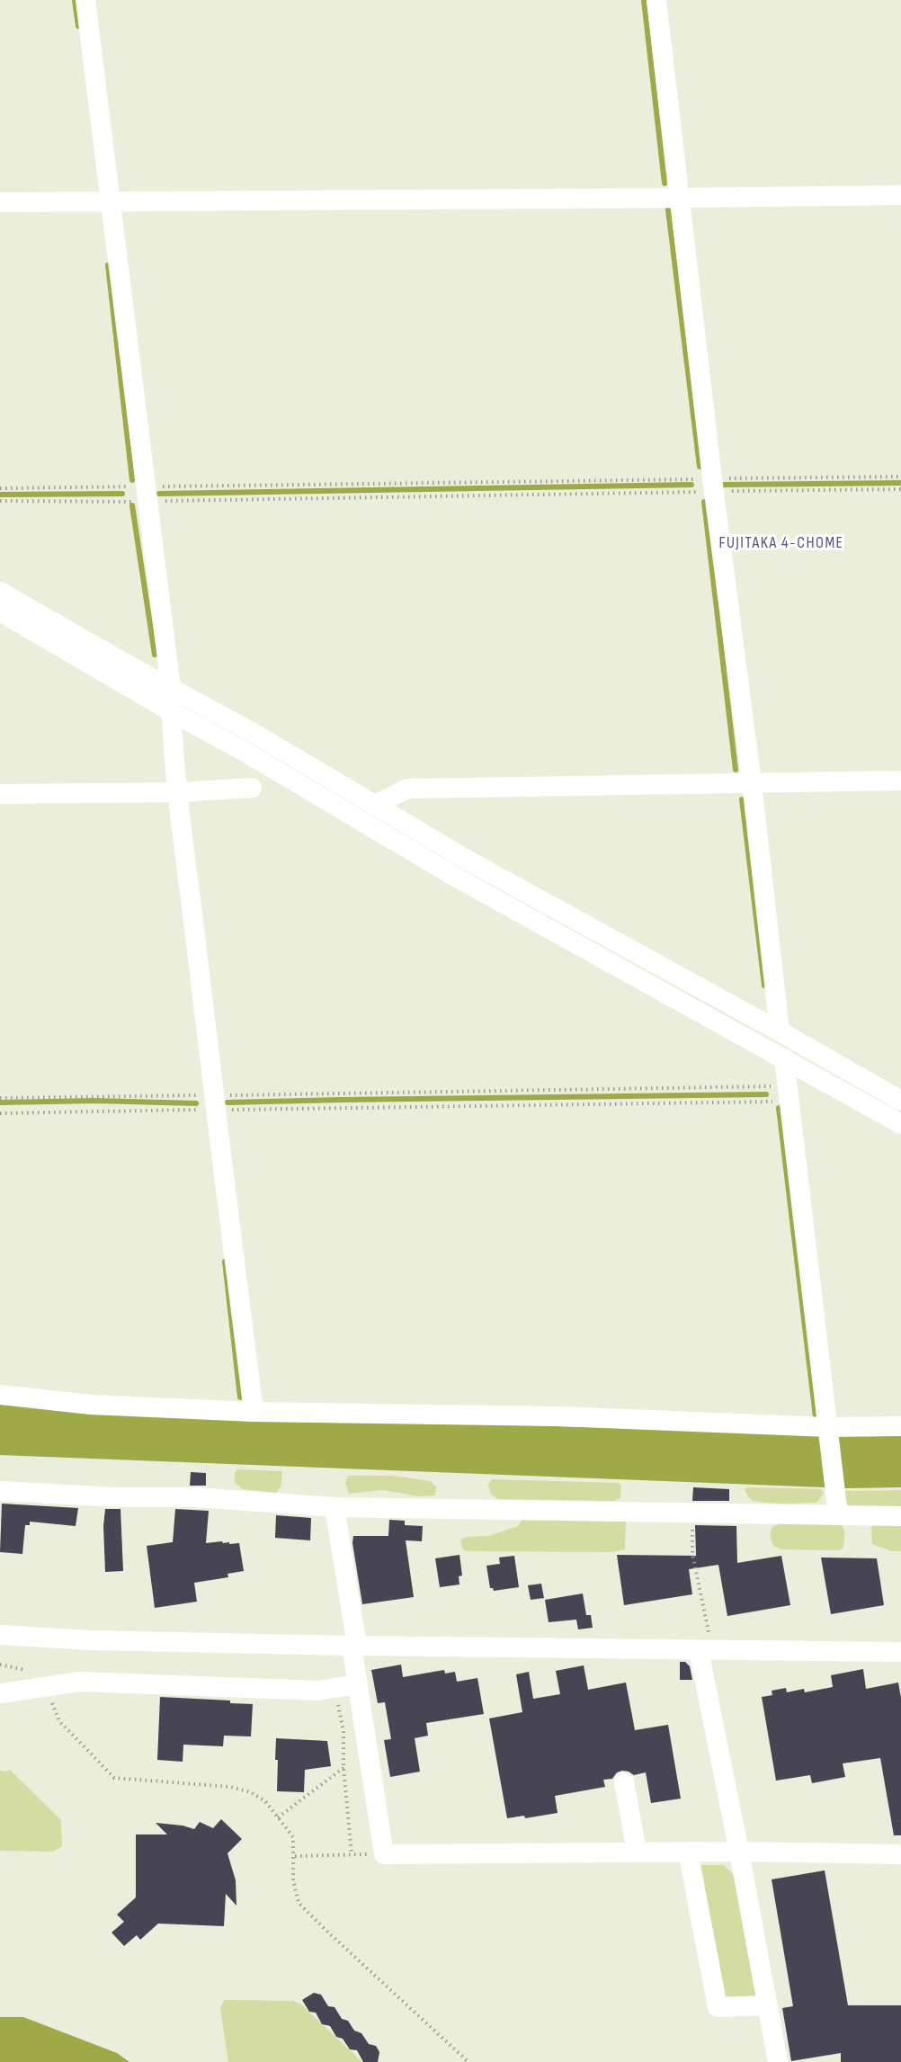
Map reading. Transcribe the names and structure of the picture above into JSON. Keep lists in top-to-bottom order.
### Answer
{
  "districts": ["FUJITAKA 4-CHOME"]
}
